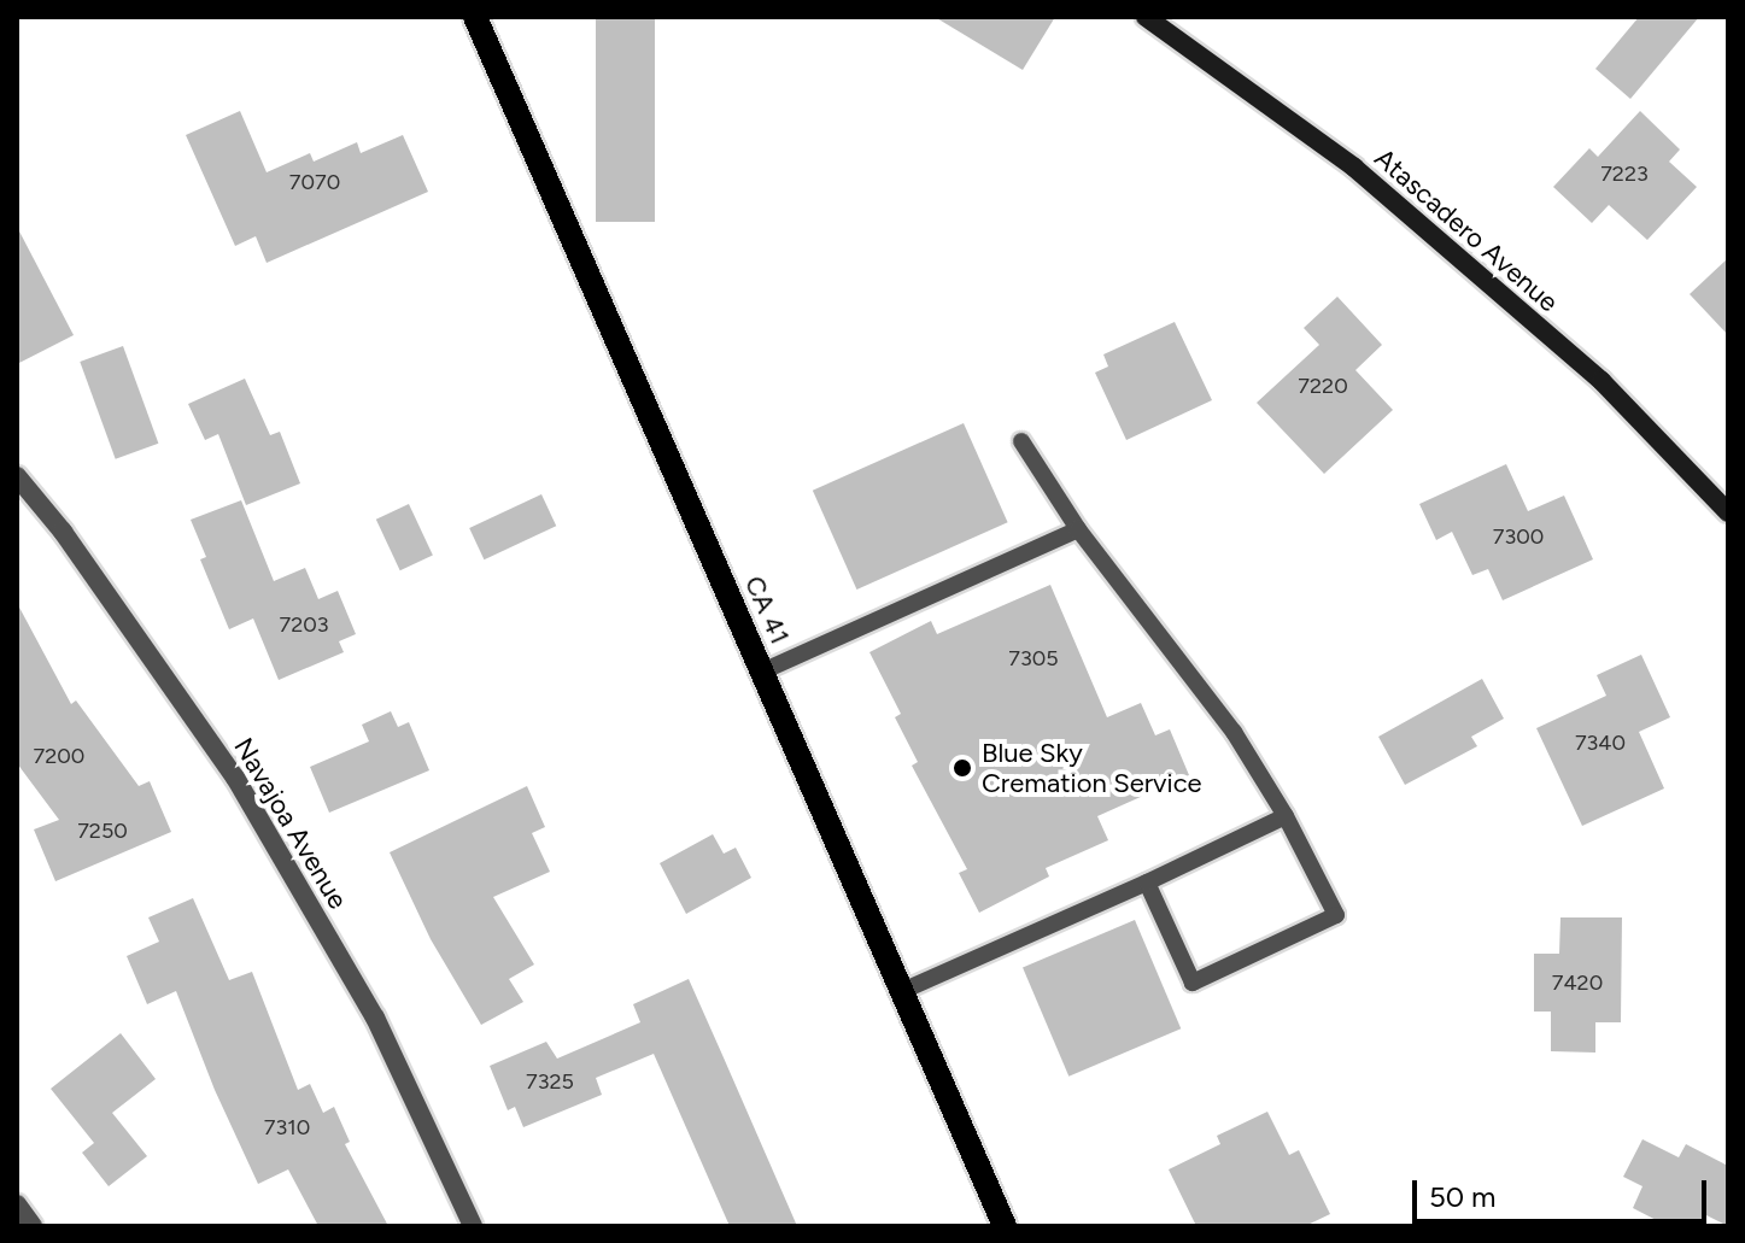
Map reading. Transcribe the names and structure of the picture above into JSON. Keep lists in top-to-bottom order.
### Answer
{
  "streets": {
    "main road": ["Atascadero Avenue", "CA 41"],
    "street": ["Navajoa Avenue"]
  },
  "places": ["Blue Sky Cremation Service"],
  "house_numbers": [
    "7223",
    "7070",
    "7220",
    "7300",
    "7203",
    "7305",
    "7340",
    "7200",
    "7250",
    "7420",
    "7325",
    "7310"
  ],
  "scale_bar": "50 m"
}
